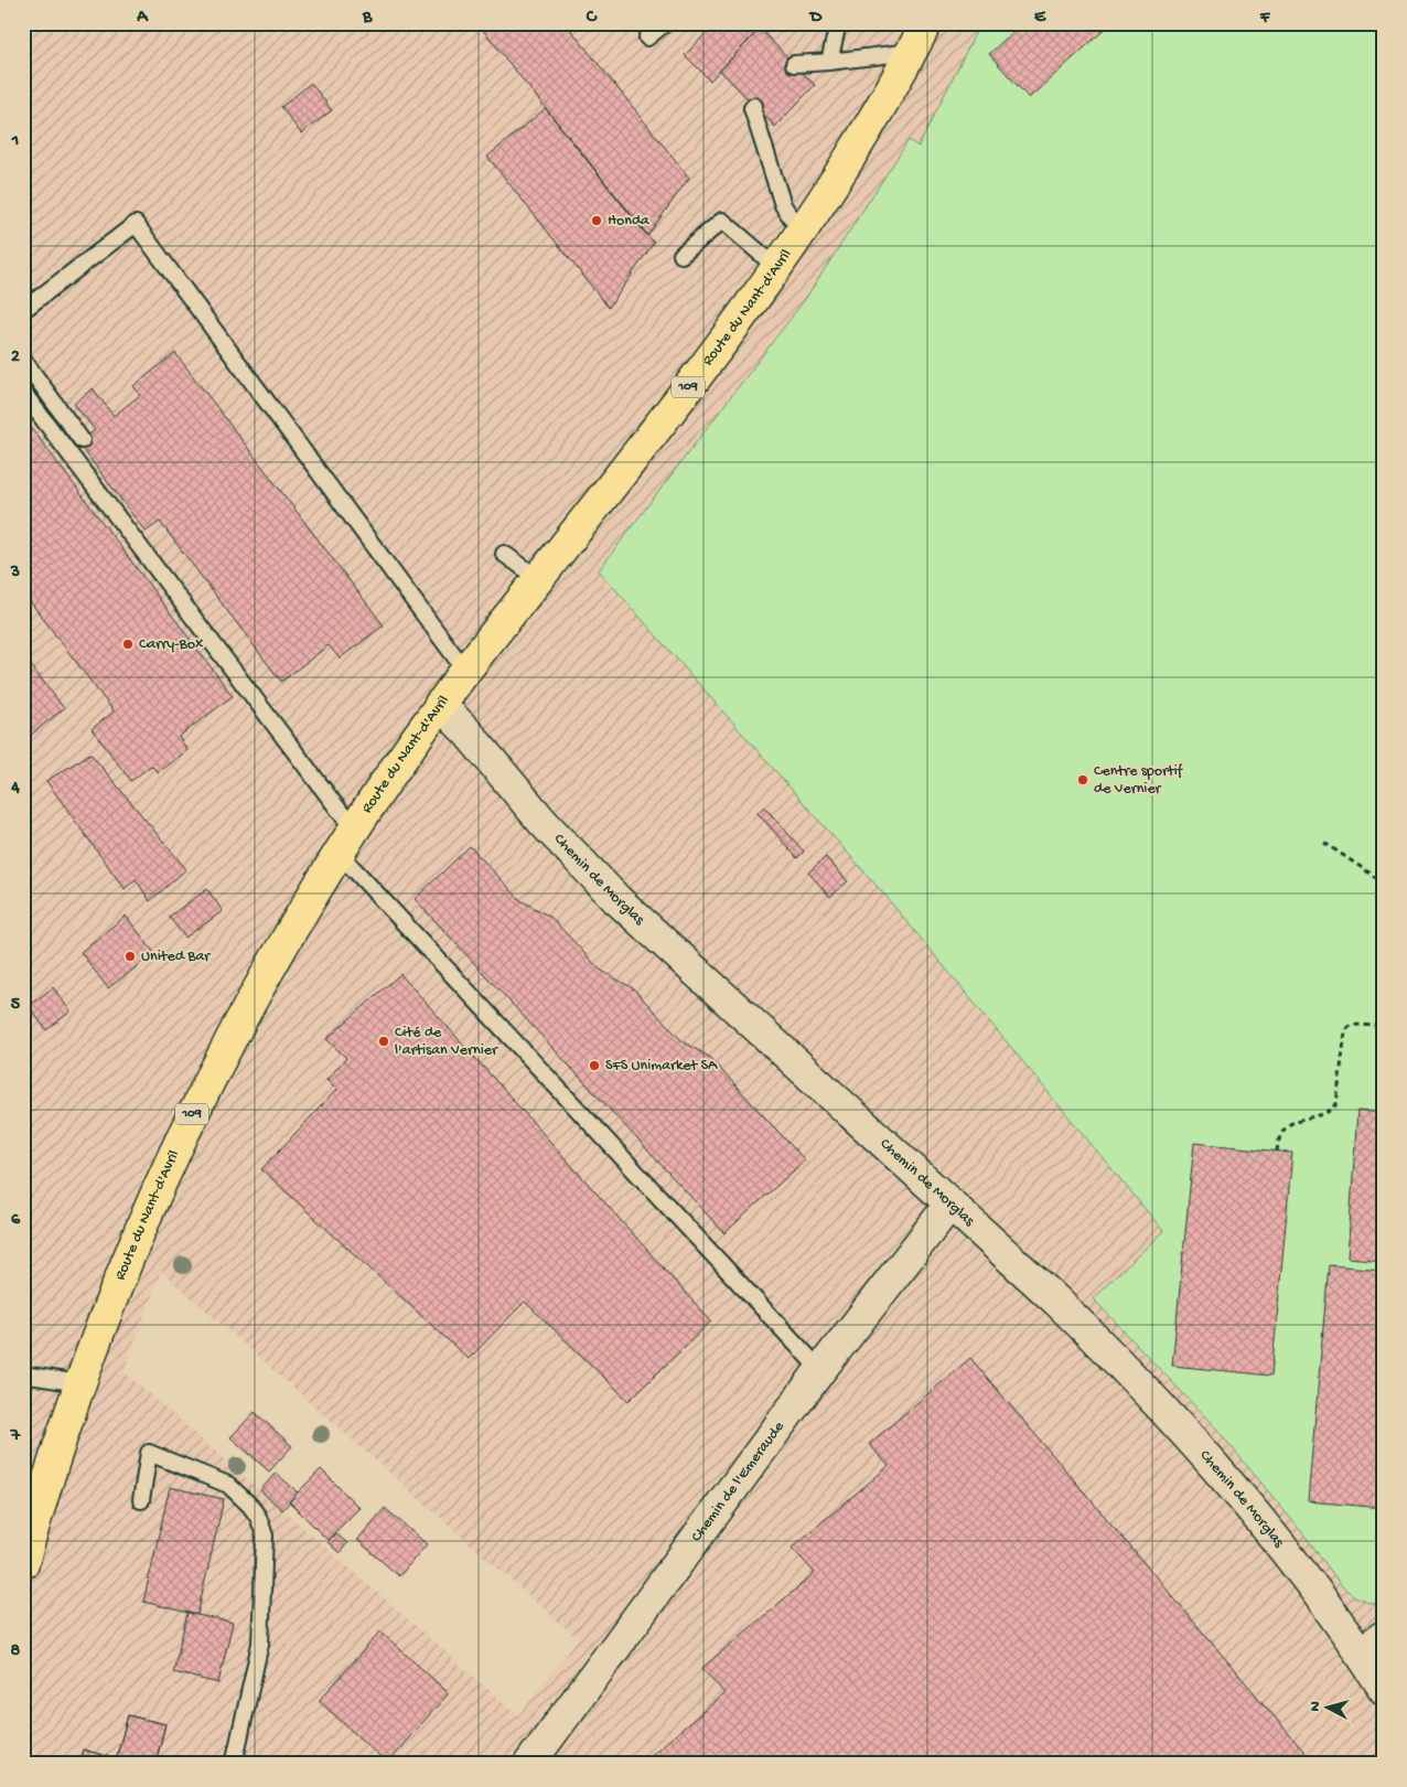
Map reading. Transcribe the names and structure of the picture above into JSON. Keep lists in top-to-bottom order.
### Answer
{
  "streets": {
    "main road": ["Route du Nant-d'Avril", "109"],
    "street": ["Chemin de Morglas", "Chemin de l'Emeraude"]
  },
  "crossings": [
    ["Route du Nant-d'Avril", "Chemin de Morglas"],
    ["Chemin de Morglas", "Chemin de l'Emeraude"]
  ],
  "places": [
    "Honda",
    "Carry-Box",
    "Centre sportif de Vernier",
    "United Bar",
    "Cité de l'artisan Vernier",
    "SFS Unimarket SA"
  ],
  "north": "left",
  "grid": {
    "columns": [
      "A",
      "B",
      "C",
      "D",
      "E",
      "F"
    ],
    "rows": [
      "1",
      "2",
      "3",
      "4",
      "5",
      "6",
      "7",
      "8"
    ]
  }
}
